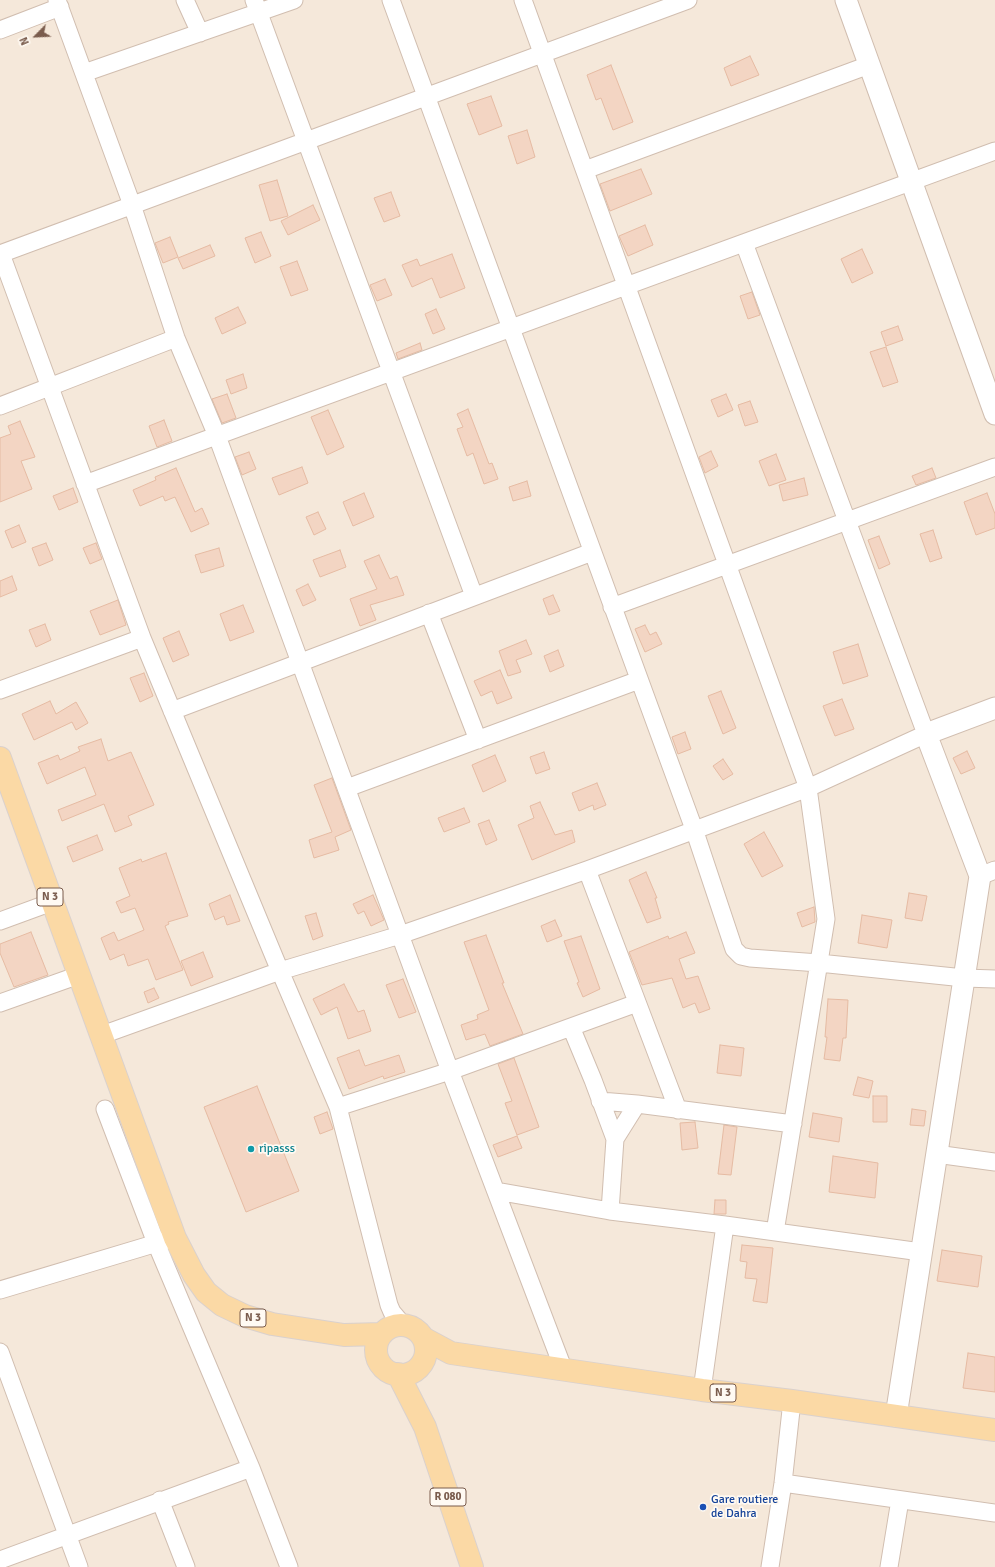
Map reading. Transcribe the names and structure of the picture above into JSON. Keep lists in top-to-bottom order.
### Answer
{
  "streets": {
    "main road": ["N 3", "R 080"]
  },
  "places": ["ripasss", "Gare routiere de Dahra"],
  "north": "bottom left"
}
